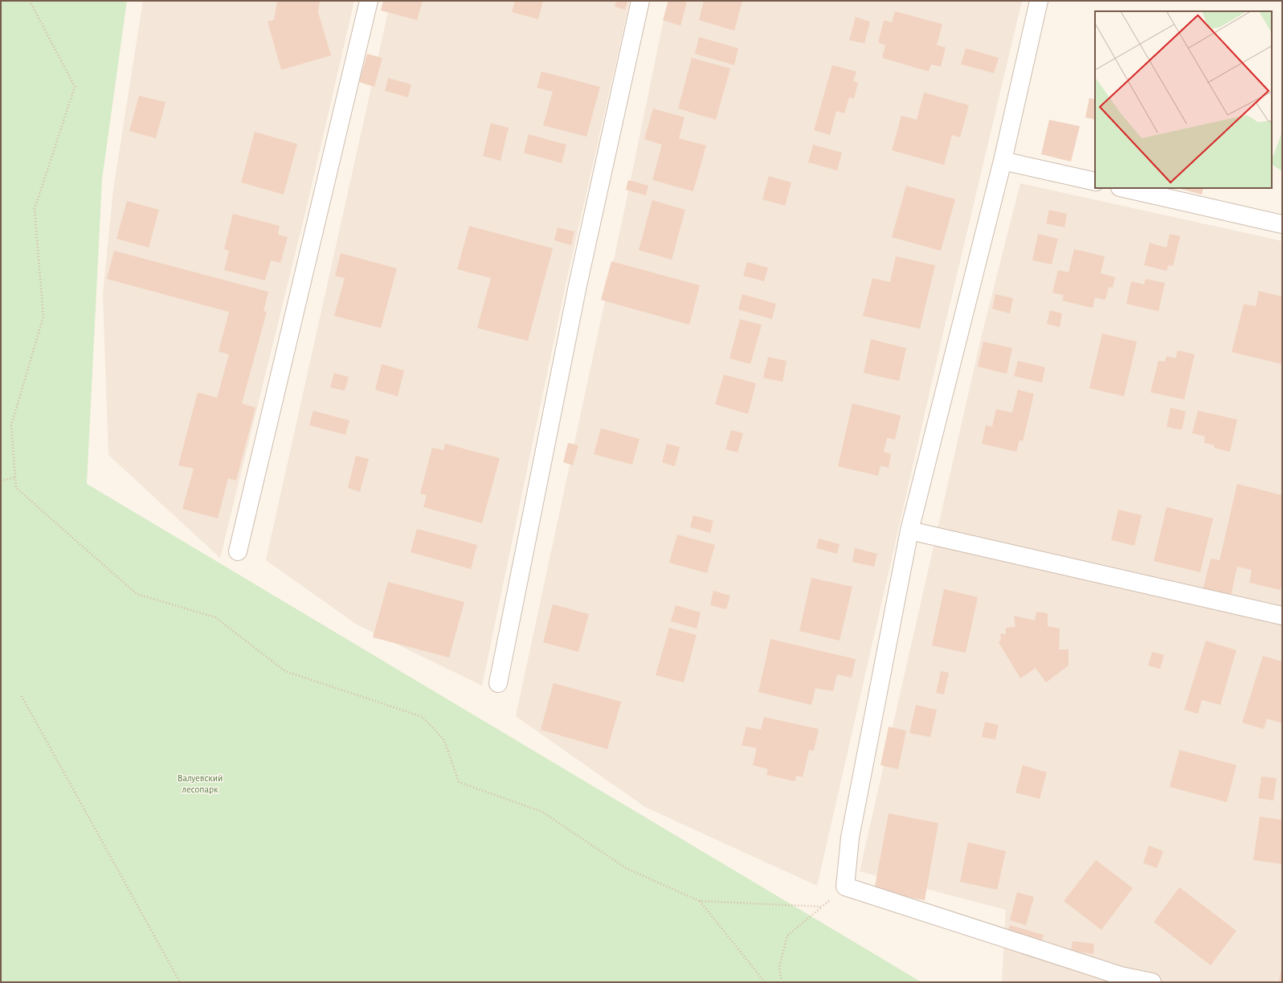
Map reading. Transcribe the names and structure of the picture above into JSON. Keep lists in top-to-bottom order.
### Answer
{
  "parks": ["Валуевский лесопарк"]
}
